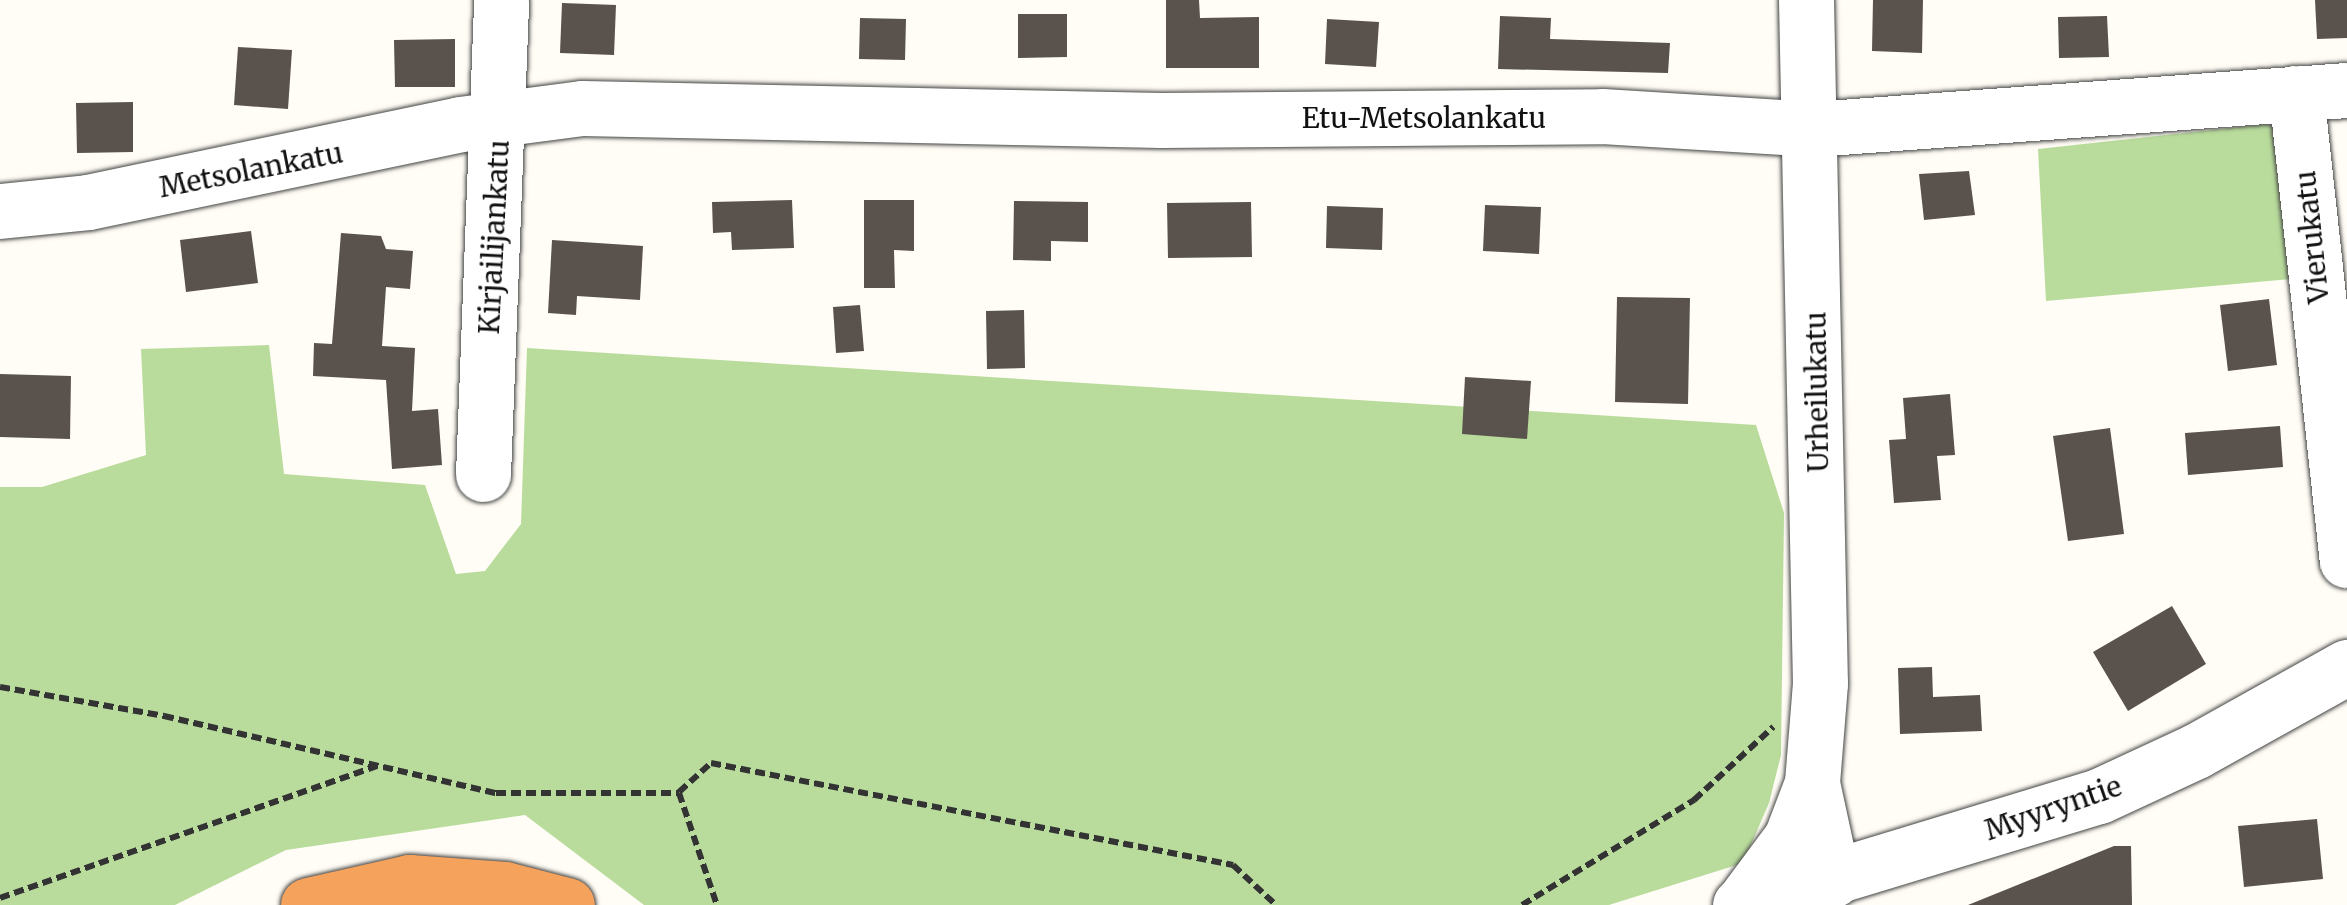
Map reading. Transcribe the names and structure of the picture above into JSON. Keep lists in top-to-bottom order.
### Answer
{
  "streets": {
    "street": [
      "Etu-Metsolankatu",
      "Metsolankatu",
      "Kirjailijankatu",
      "Vierukatu",
      "Urheilukatu",
      "Myyryntie"
    ]
  },
  "crossings": [
    ["Etu-Metsolankatu", "Metsolankatu"],
    ["Etu-Metsolankatu", "Kirjailijankatu"],
    ["Etu-Metsolankatu", "Vierukatu"],
    ["Etu-Metsolankatu", "Urheilukatu"],
    ["Metsolankatu", "Kirjailijankatu"],
    ["Urheilukatu", "Myyryntie"]
  ]
}
